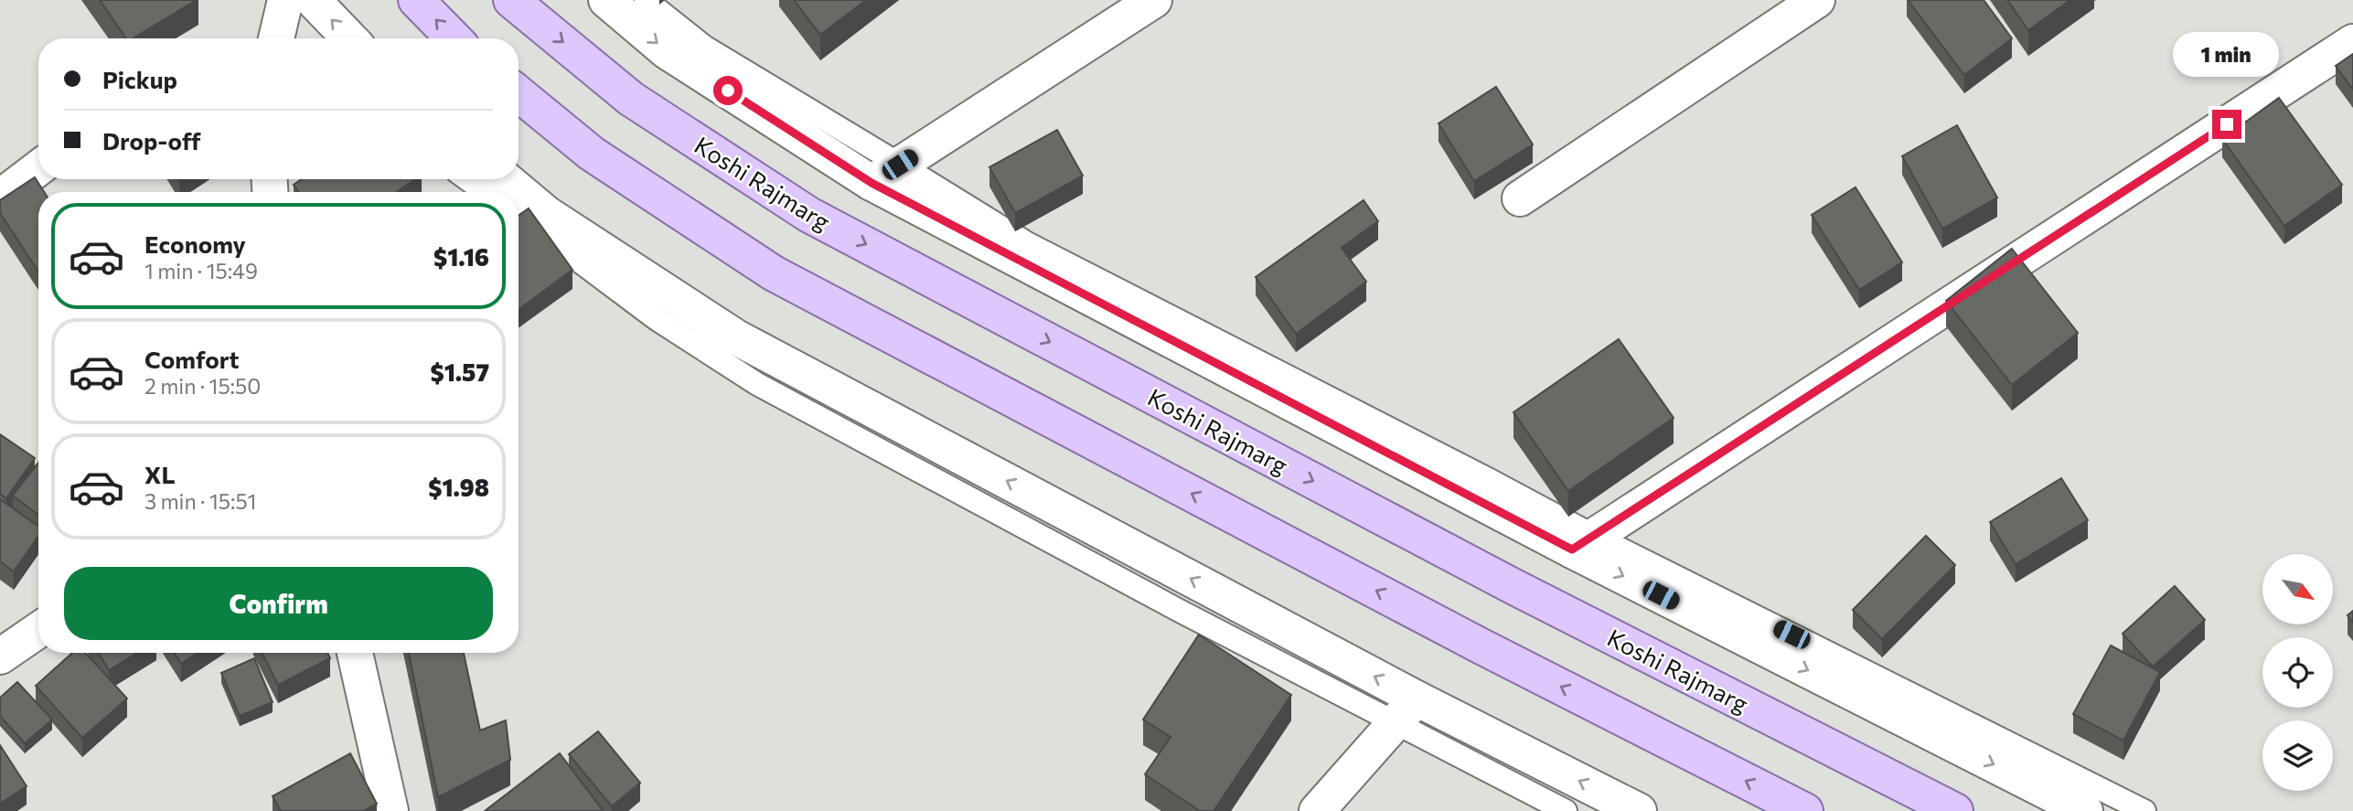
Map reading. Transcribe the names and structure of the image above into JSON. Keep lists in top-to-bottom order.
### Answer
{
  "streets": {
    "main road": ["Koshi Rajmarg"]
  },
  "north": "bottom right",
  "page": {
    "bubble": "1 min",
    "banner": ["Pickup", "Drop-off"],
    "list": [
      {
        "name": "Economy",
        "note": "1 min · 15:49",
        "value": "$1.16"
      },
      {
        "name": "Comfort",
        "note": "2 min · 15:50",
        "value": "$1.57"
      },
      {
        "name": "XL",
        "note": "3 min · 15:51",
        "value": "$1.98"
      }
    ],
    "buttons": "Confirm"
  }
}
